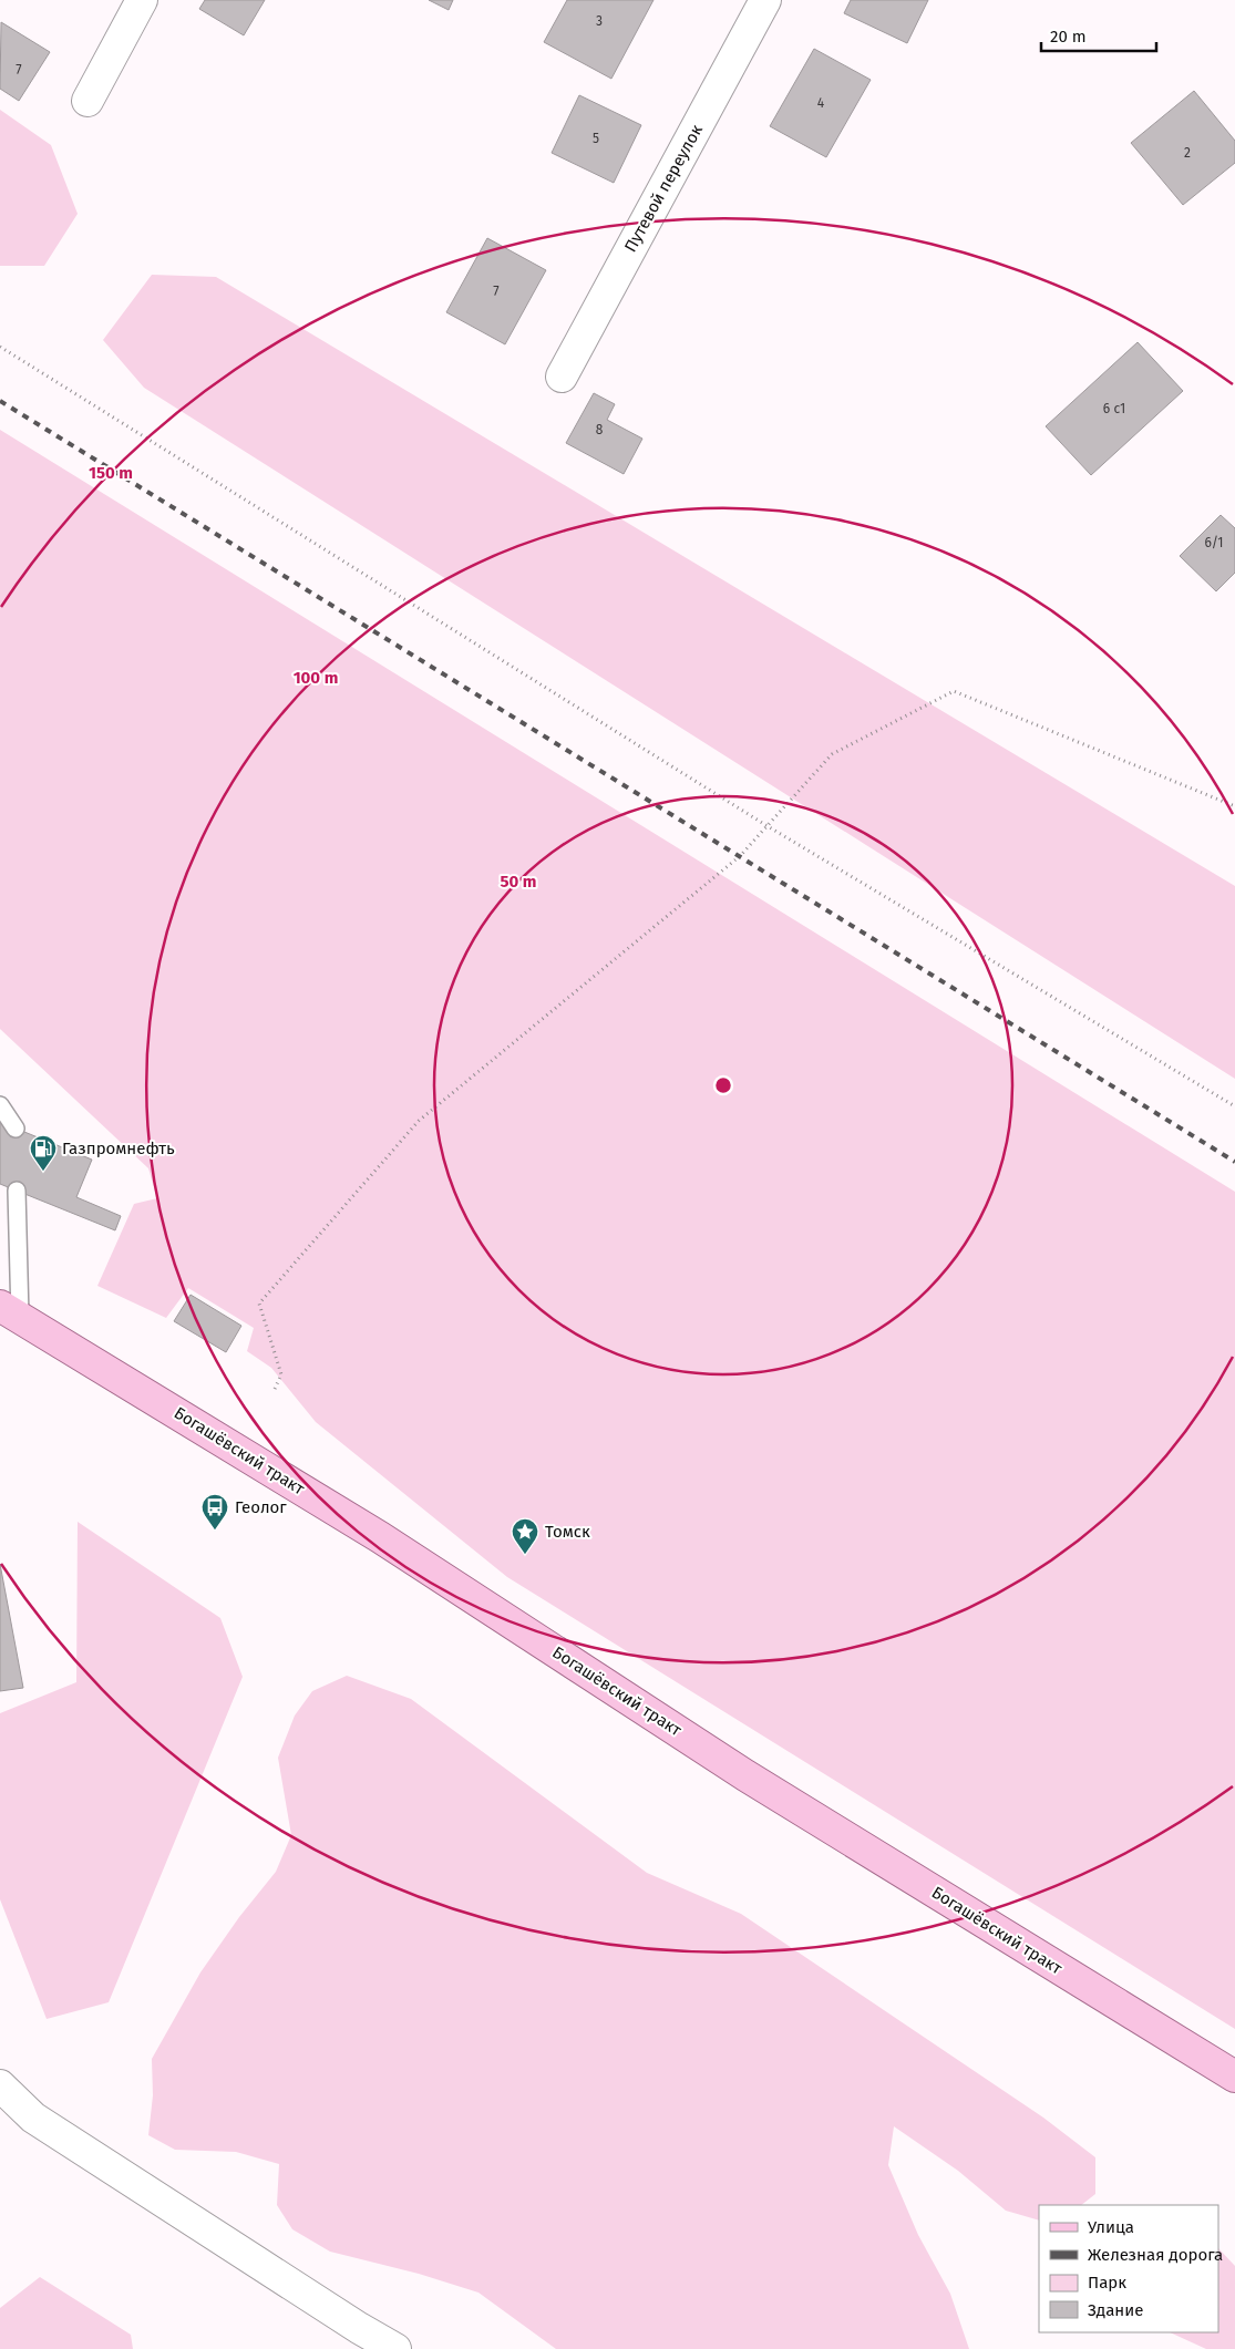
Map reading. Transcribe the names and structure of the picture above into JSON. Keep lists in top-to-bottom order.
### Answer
{
  "streets": {
    "main road": ["Богашёвский тракт"],
    "street": ["Путевой переулок"]
  },
  "places": {
    "fuel station": ["Газпромнефть"],
    "bus stop": ["Геолог"],
    "place": ["Томск"]
  },
  "house_numbers": [
    "3",
    "7",
    "4",
    "5",
    "2",
    "7",
    "6 с1",
    "8",
    "6/1"
  ],
  "legend": [
    "Улица",
    "Железная дорога",
    "Парк",
    "Здание"
  ],
  "scale_bar": "20 m",
  "rings": ["150 m", "100 m", "50 m"]
}
